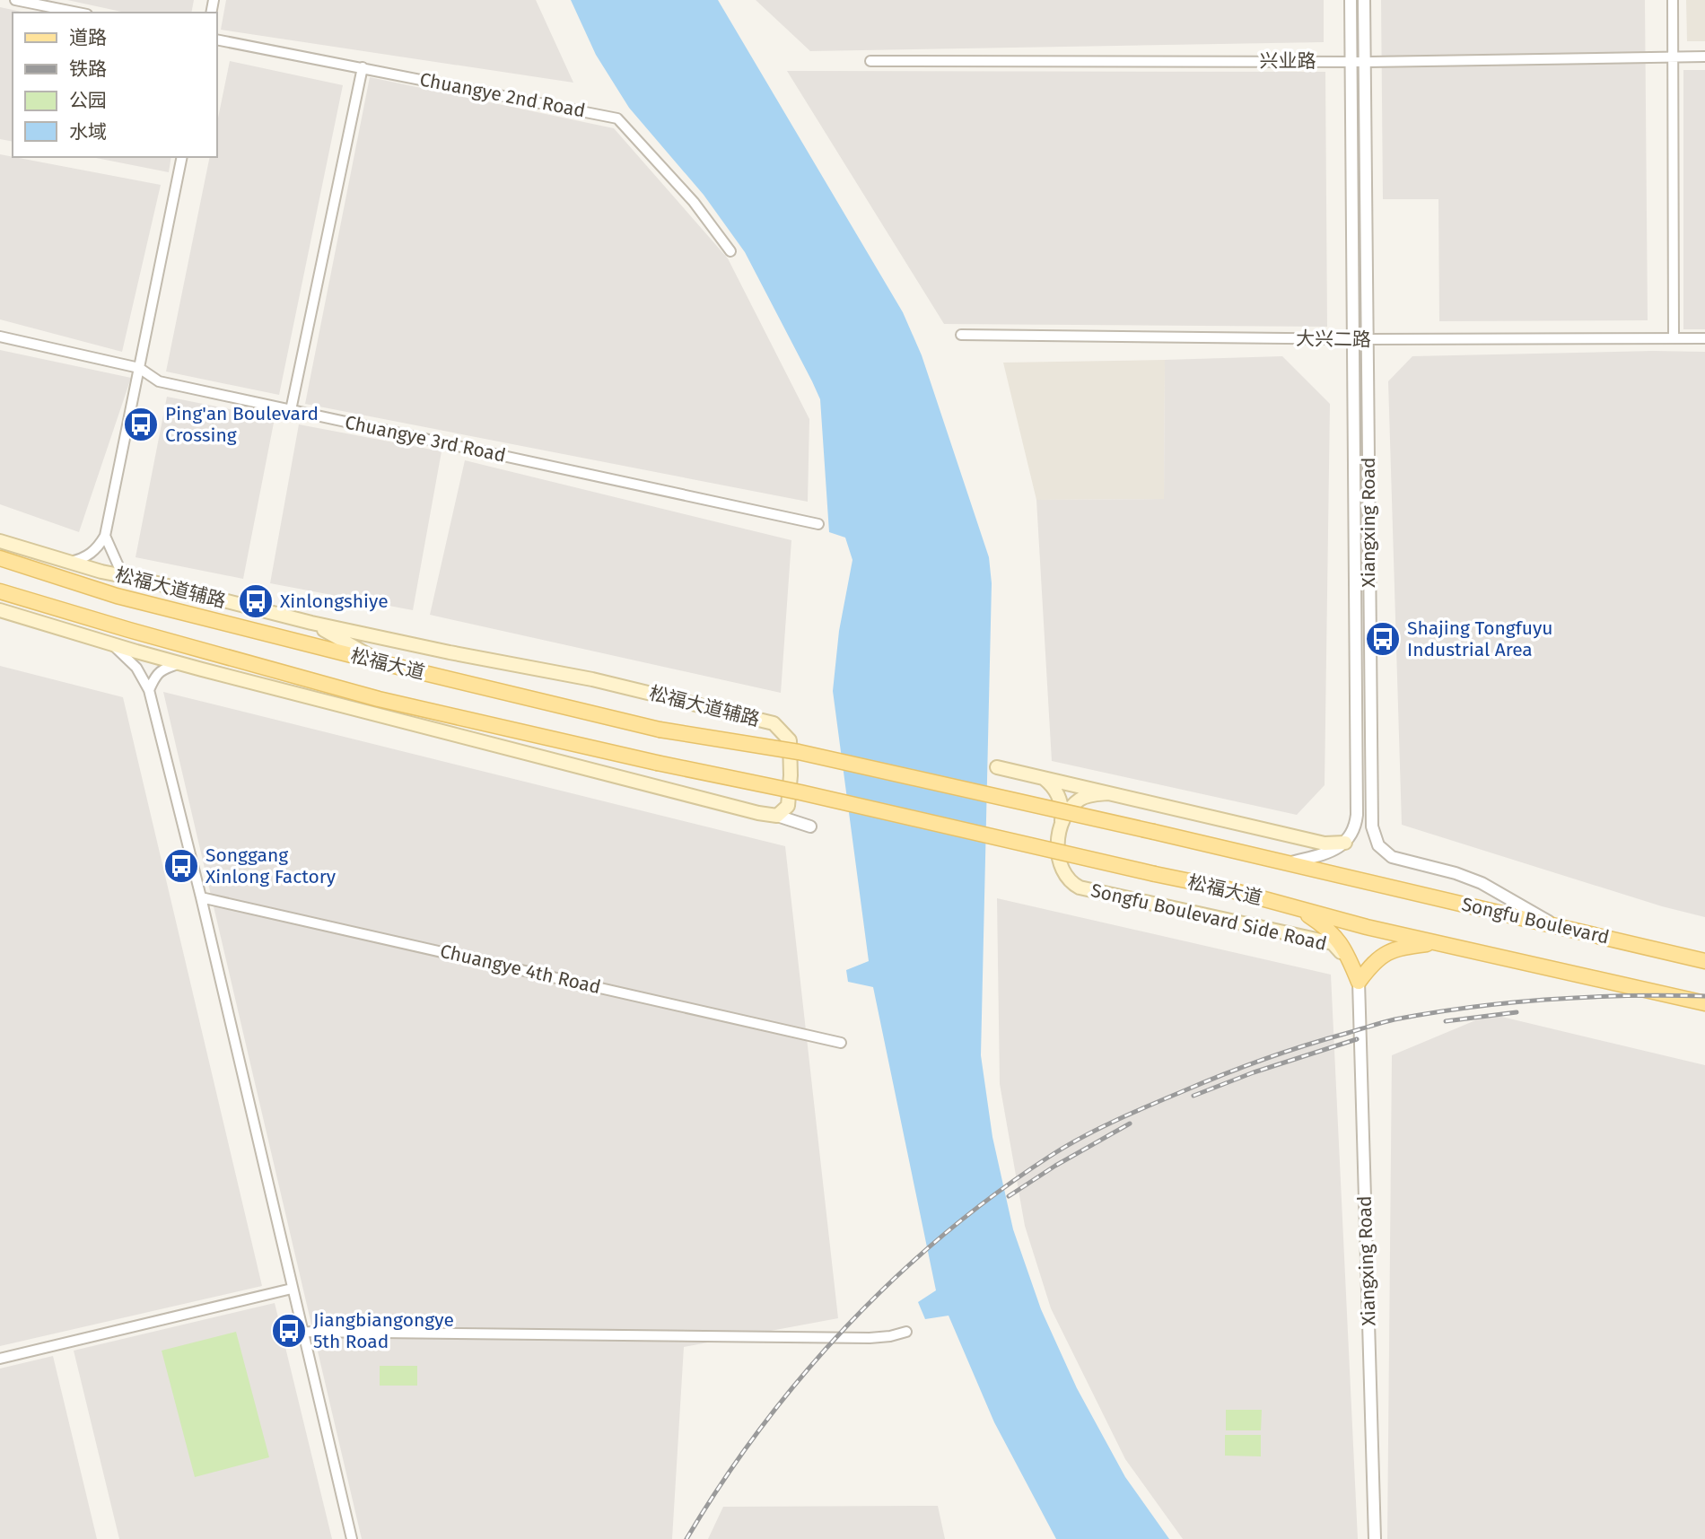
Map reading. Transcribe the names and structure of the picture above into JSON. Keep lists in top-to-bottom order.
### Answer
{
  "streets": {
    "main road": [
      "松福大道辅路",
      "松福大道",
      "Songfu Boulevard Side Road",
      "Songfu Boulevard"
    ],
    "street": [
      "兴业路",
      "Chuangye 2nd Road",
      "大兴二路",
      "Chuangye 3rd Road",
      "Xiangxing Road",
      "Chuangye 4th Road"
    ]
  },
  "crossings": [
    ["兴业路", "Xiangxing Road"],
    ["大兴二路", "Xiangxing Road"],
    ["Xiangxing Road", "松福大道"],
    ["Xiangxing Road", "Songfu Boulevard Side Road"],
    ["Xiangxing Road", "Songfu Boulevard"],
    ["松福大道", "Songfu Boulevard Side Road"],
    ["松福大道", "Songfu Boulevard"]
  ],
  "places": {
    "bus stop": [
      "Ping'an Boulevard Crossing",
      "Xinlongshiye",
      "Shajing Tongfuyu Industrial Area",
      "Songgang Xinlong Factory",
      "Jiangbiangongye 5th Road"
    ]
  },
  "legend": [
    "道路",
    "铁路",
    "公园",
    "水域"
  ]
}
